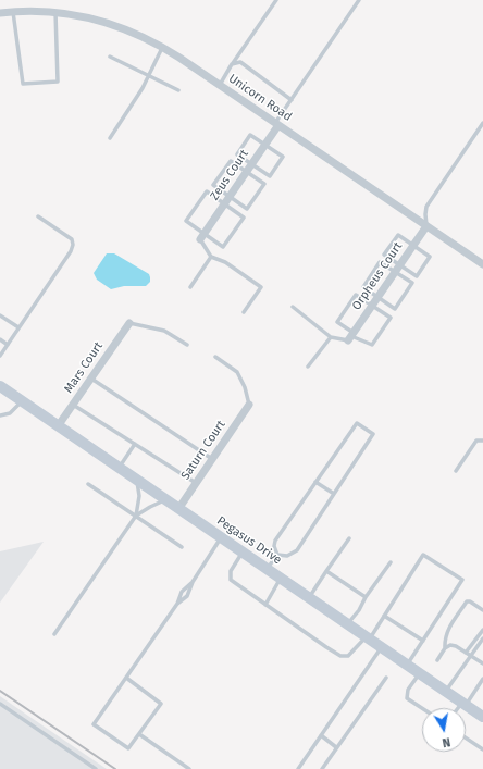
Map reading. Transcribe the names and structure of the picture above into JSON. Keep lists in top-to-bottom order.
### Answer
{
  "streets": {
    "street": [
      "Unicorn Road",
      "Zeus Court",
      "Orpheus Court",
      "Mars Court",
      "Saturn Court",
      "Pegasus Drive"
    ]
  },
  "crossings": [
    ["Unicorn Road", "Zeus Court"],
    ["Unicorn Road", "Orpheus Court"],
    ["Mars Court", "Pegasus Drive"],
    ["Saturn Court", "Pegasus Drive"]
  ],
  "north": "bottom"
}
